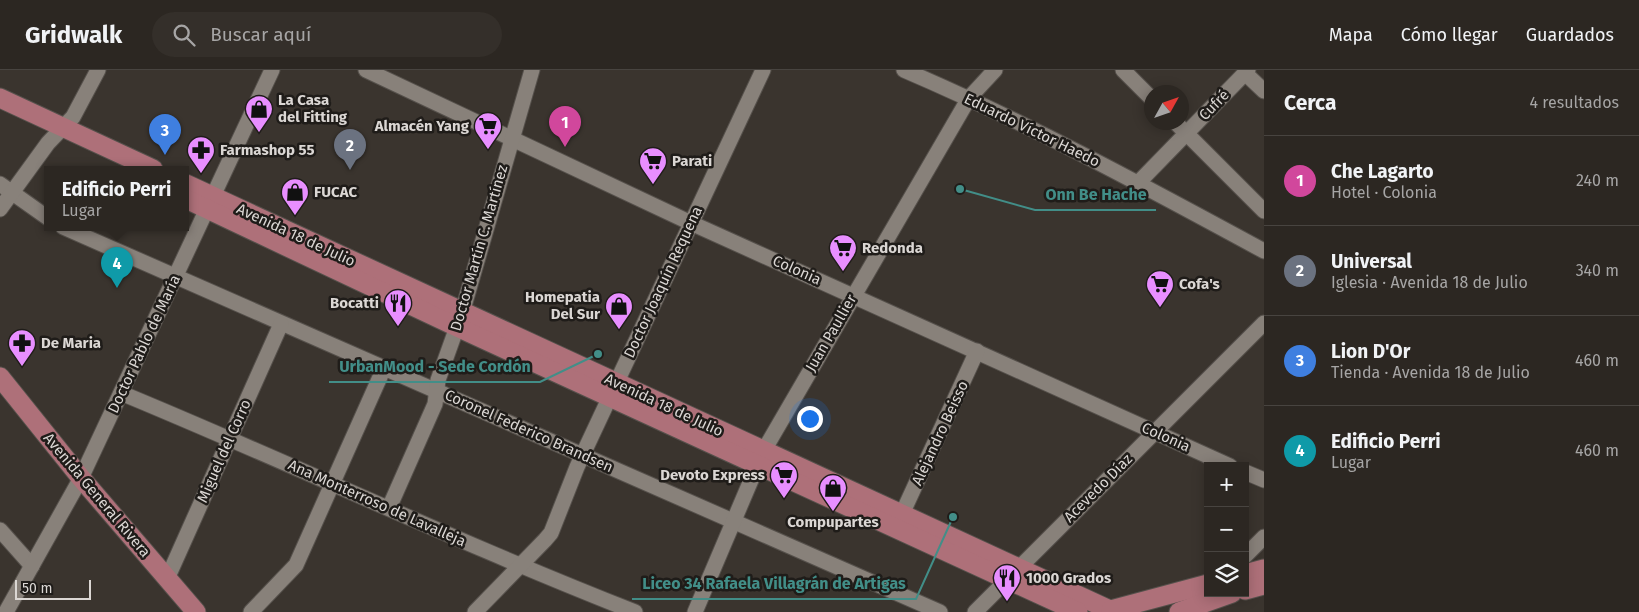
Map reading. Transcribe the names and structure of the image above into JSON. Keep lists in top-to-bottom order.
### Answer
{
  "streets": {
    "main road": ["Avenida 18 de Julio", "Avenida General Rivera"],
    "street": [
      "Cufré",
      "Eduardo Víctor Haedo",
      "Doctor Martín C. Martínez",
      "Colonia",
      "Doctor Joaquín Requena",
      "Juan Paullier",
      "Doctor Pablo de María",
      "Coronel Federico Brandsen",
      "Alejandro Beisso",
      "Miguel del Corro",
      "Acevedo Díaz",
      "Ana Monterroso de Lavalleja"
    ]
  },
  "crossings": [
    ["Cufré", "Eduardo Víctor Haedo"],
    ["Eduardo Víctor Haedo", "Juan Paullier"],
    ["Avenida 18 de Julio", "Doctor Martín C. Martínez"],
    ["Avenida 18 de Julio", "Doctor Joaquín Requena"],
    ["Avenida 18 de Julio", "Juan Paullier"],
    ["Avenida 18 de Julio", "Doctor Pablo de María"],
    ["Avenida 18 de Julio", "Alejandro Beisso"],
    ["Avenida 18 de Julio", "Acevedo Díaz"],
    ["Doctor Martín C. Martínez", "Colonia"],
    ["Doctor Martín C. Martínez", "Coronel Federico Brandsen"],
    ["Doctor Martín C. Martínez", "Ana Monterroso de Lavalleja"],
    ["Colonia", "Doctor Joaquín Requena"],
    ["Colonia", "Juan Paullier"],
    ["Colonia", "Alejandro Beisso"],
    ["Colonia", "Acevedo Díaz"],
    ["Doctor Joaquín Requena", "Coronel Federico Brandsen"],
    ["Doctor Joaquín Requena", "Ana Monterroso de Lavalleja"],
    ["Juan Paullier", "Coronel Federico Brandsen"],
    ["Doctor Pablo de María", "Coronel Federico Brandsen"],
    ["Doctor Pablo de María", "Avenida General Rivera"],
    ["Doctor Pablo de María", "Ana Monterroso de Lavalleja"],
    ["Coronel Federico Brandsen", "Miguel del Corro"],
    ["Miguel del Corro", "Avenida General Rivera"],
    ["Miguel del Corro", "Ana Monterroso de Lavalleja"]
  ],
  "places": {
    "shop": [
      "La Casa del Fitting",
      "FUCAC",
      "Homepatia Del Sur",
      "Compupartes"
    ],
    "supermarket": [
      "Almacén Yang",
      "Parati",
      "Redonda",
      "Cofa's",
      "Devoto Express"
    ],
    "pharmacy": ["Farmashop 55", "De Maria"],
    "other": ["Onn Be Hache", "UrbanMood - Sede Cordón", "Liceo 34 Rafaela Villagrán de Artigas"],
    "restaurant": ["Bocatti", "1000 Grados"]
  },
  "scale_bar": "50 m",
  "north": "top right",
  "page": {
    "header": "Gridwalk",
    "search": "Buscar aquí",
    "nav": ["Mapa", "Cómo llegar", "Guardados"],
    "heading": ["Cerca", "4 resultados"],
    "pins": [
      "1",
      "3",
      "2",
      "4"
    ],
    "list": [
      {
        "mark": "1",
        "name": "Che Lagarto",
        "note": "Hotel · Colonia",
        "value": "240 m"
      },
      {
        "mark": "2",
        "name": "Universal",
        "note": "Iglesia · Avenida 18 de Julio",
        "value": "340 m"
      },
      {
        "mark": "3",
        "name": "Lion D'Or",
        "note": "Tienda · Avenida 18 de Julio",
        "value": "460 m"
      },
      {
        "mark": "4",
        "name": "Edificio Perri",
        "note": "Lugar",
        "value": "460 m"
      }
    ],
    "popup": ["Edificio Perri", "Lugar"],
    "map_buttons": ["+", "−"],
    "scale": "50 m"
  }
}
